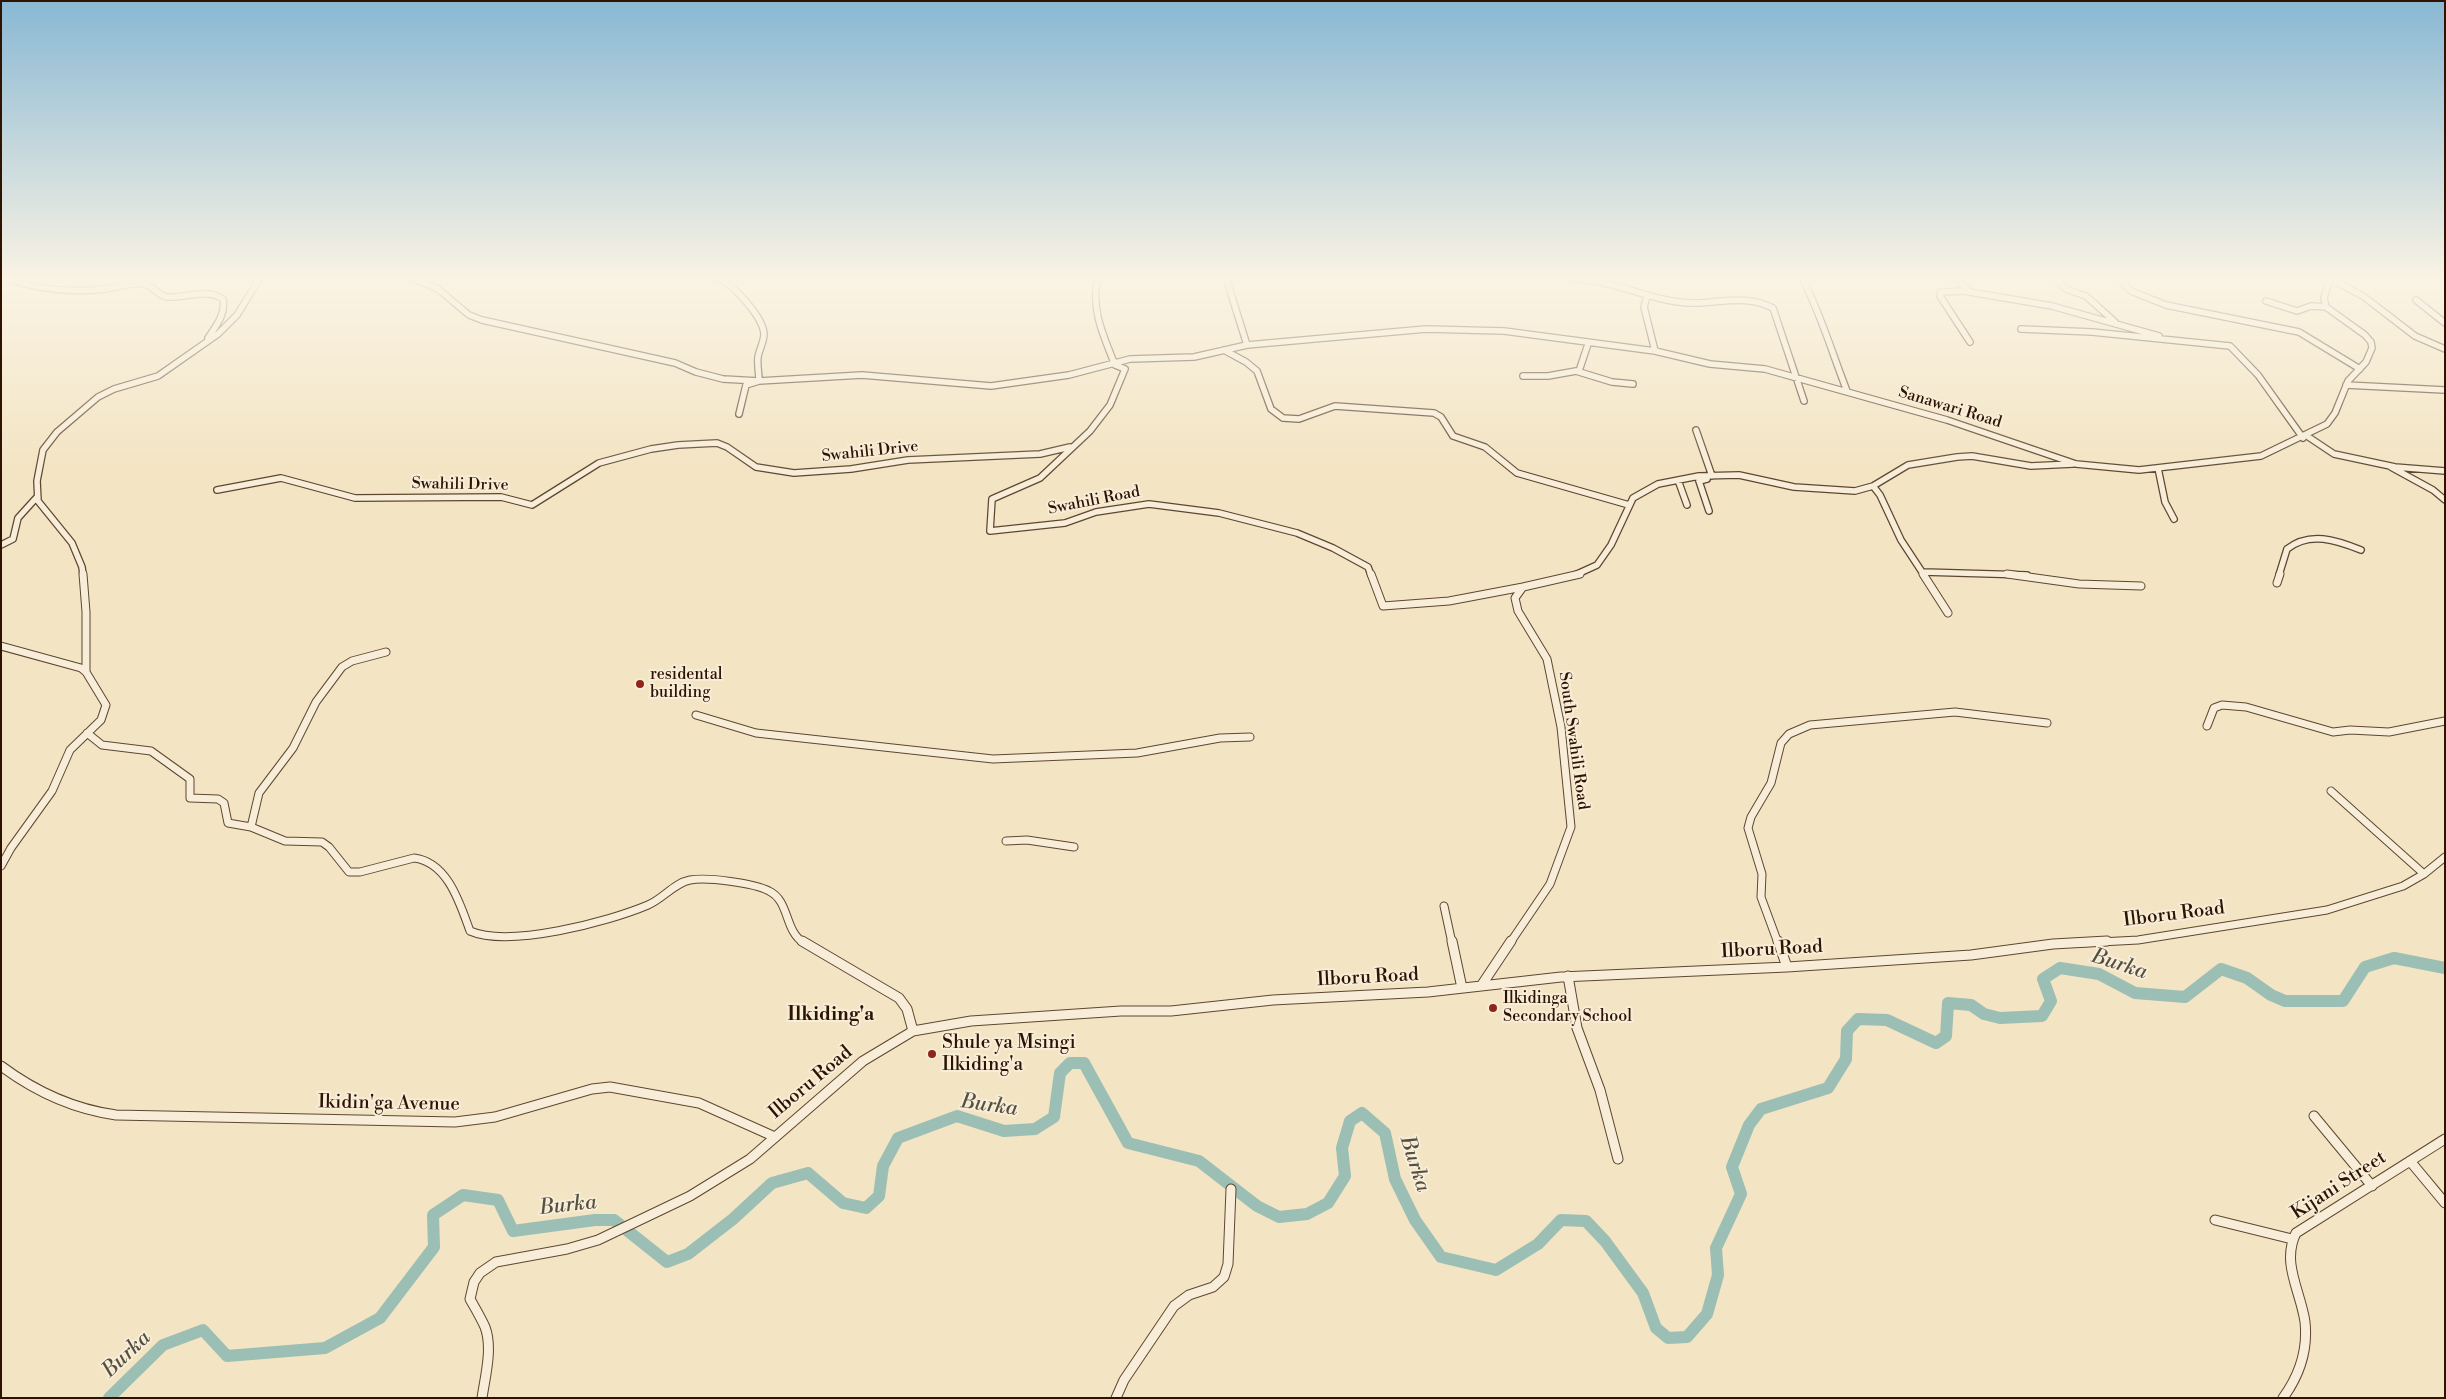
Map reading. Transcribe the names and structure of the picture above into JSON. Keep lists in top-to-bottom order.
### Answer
{
  "streets": {
    "street": [
      "Sanawari Road",
      "Swahili Drive",
      "Swahili Road",
      "South Swahili Road",
      "Ilboru Road",
      "Ikidin'ga Avenue",
      "Kijani Street"
    ]
  },
  "crossings": [
    ["Sanawari Road", "Swahili Road"],
    ["Swahili Drive", "Swahili Road"],
    ["Swahili Road", "South Swahili Road"],
    ["South Swahili Road", "Ilboru Road"],
    ["Ilboru Road", "Ikidin'ga Avenue"]
  ],
  "districts": ["Ilkiding'a"],
  "water": ["Burka"],
  "places": ["residental building", "Ilkidinga Secondary School", "Shule ya Msingi Ilkiding'a"]
}
